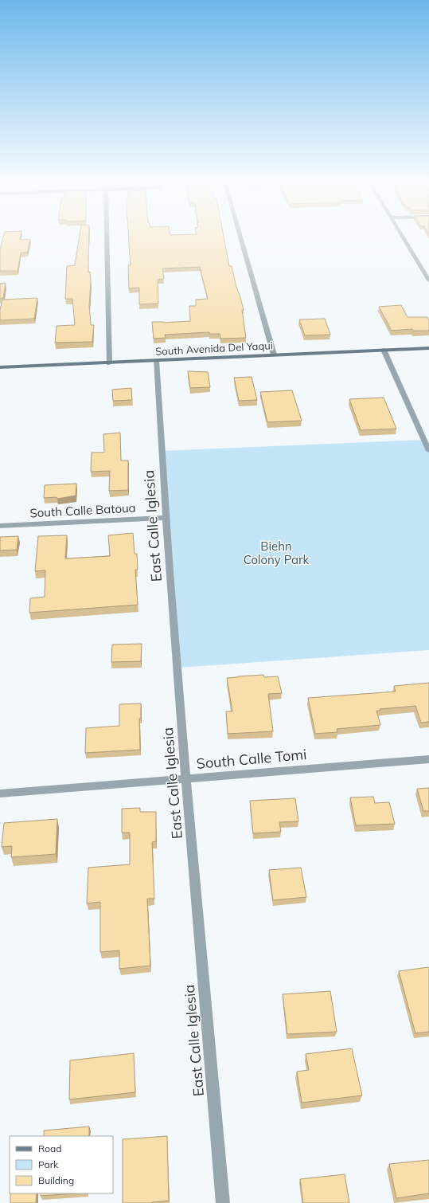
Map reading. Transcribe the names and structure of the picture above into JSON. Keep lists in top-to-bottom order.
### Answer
{
  "streets": {
    "street": [
      "South Avenida Del Yaqui",
      "South Calle Batoua",
      "East Calle Iglesia",
      "South Calle Tomi"
    ]
  },
  "crossings": [
    ["South Avenida Del Yaqui", "East Calle Iglesia"],
    ["South Calle Batoua", "East Calle Iglesia"],
    ["East Calle Iglesia", "South Calle Tomi"]
  ],
  "parks": ["Biehn Colony Park"],
  "legend": ["Road", "Park", "Building"]
}
